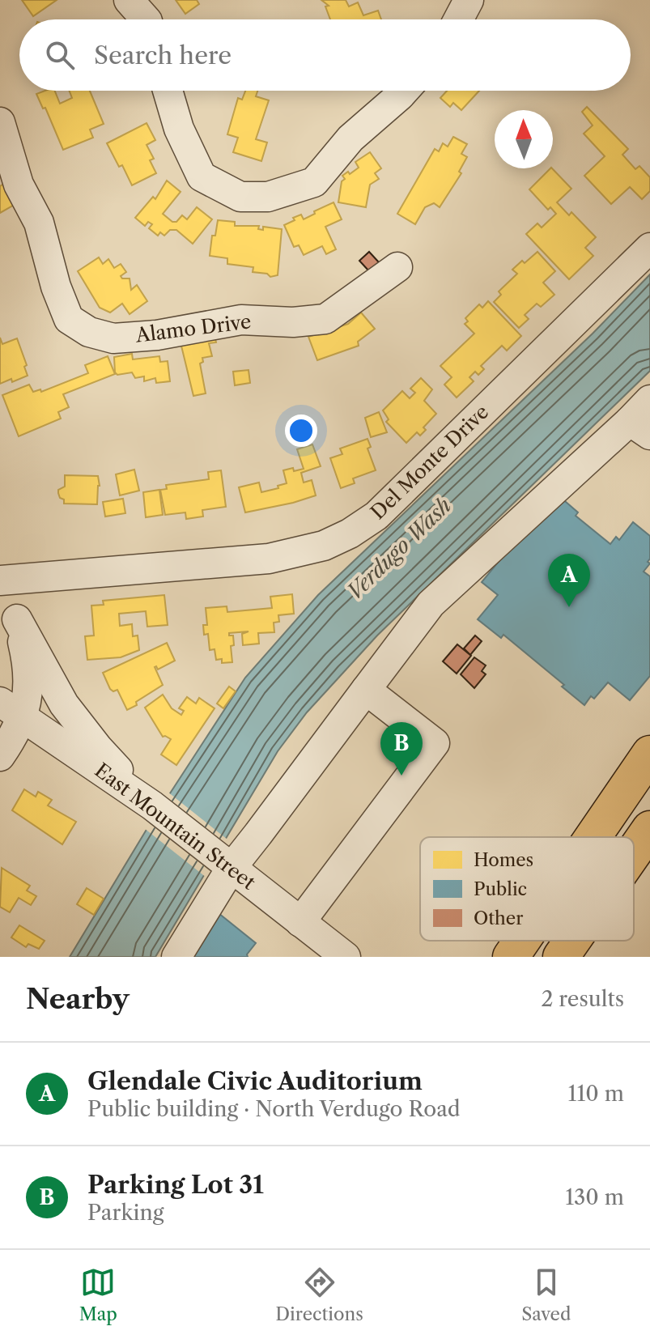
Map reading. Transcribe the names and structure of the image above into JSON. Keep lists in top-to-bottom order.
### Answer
{
  "streets": {
    "street": ["Alamo Drive", "Del Monte Drive", "East Mountain Street"]
  },
  "water": ["Verdugo Wash"],
  "legend": ["Homes", "Public", "Other"],
  "north": "top",
  "page": {
    "search": "Search here",
    "pins": ["A", "B"],
    "heading": ["Nearby", "2 results"],
    "list": [
      {
        "mark": "A",
        "name": "Glendale Civic Auditorium",
        "note": "Public building · North Verdugo Road",
        "value": "110 m"
      },
      {
        "mark": "B",
        "name": "Parking Lot 31",
        "note": "Parking",
        "value": "130 m"
      }
    ],
    "nav": ["Map", "Directions", "Saved"]
  }
}
